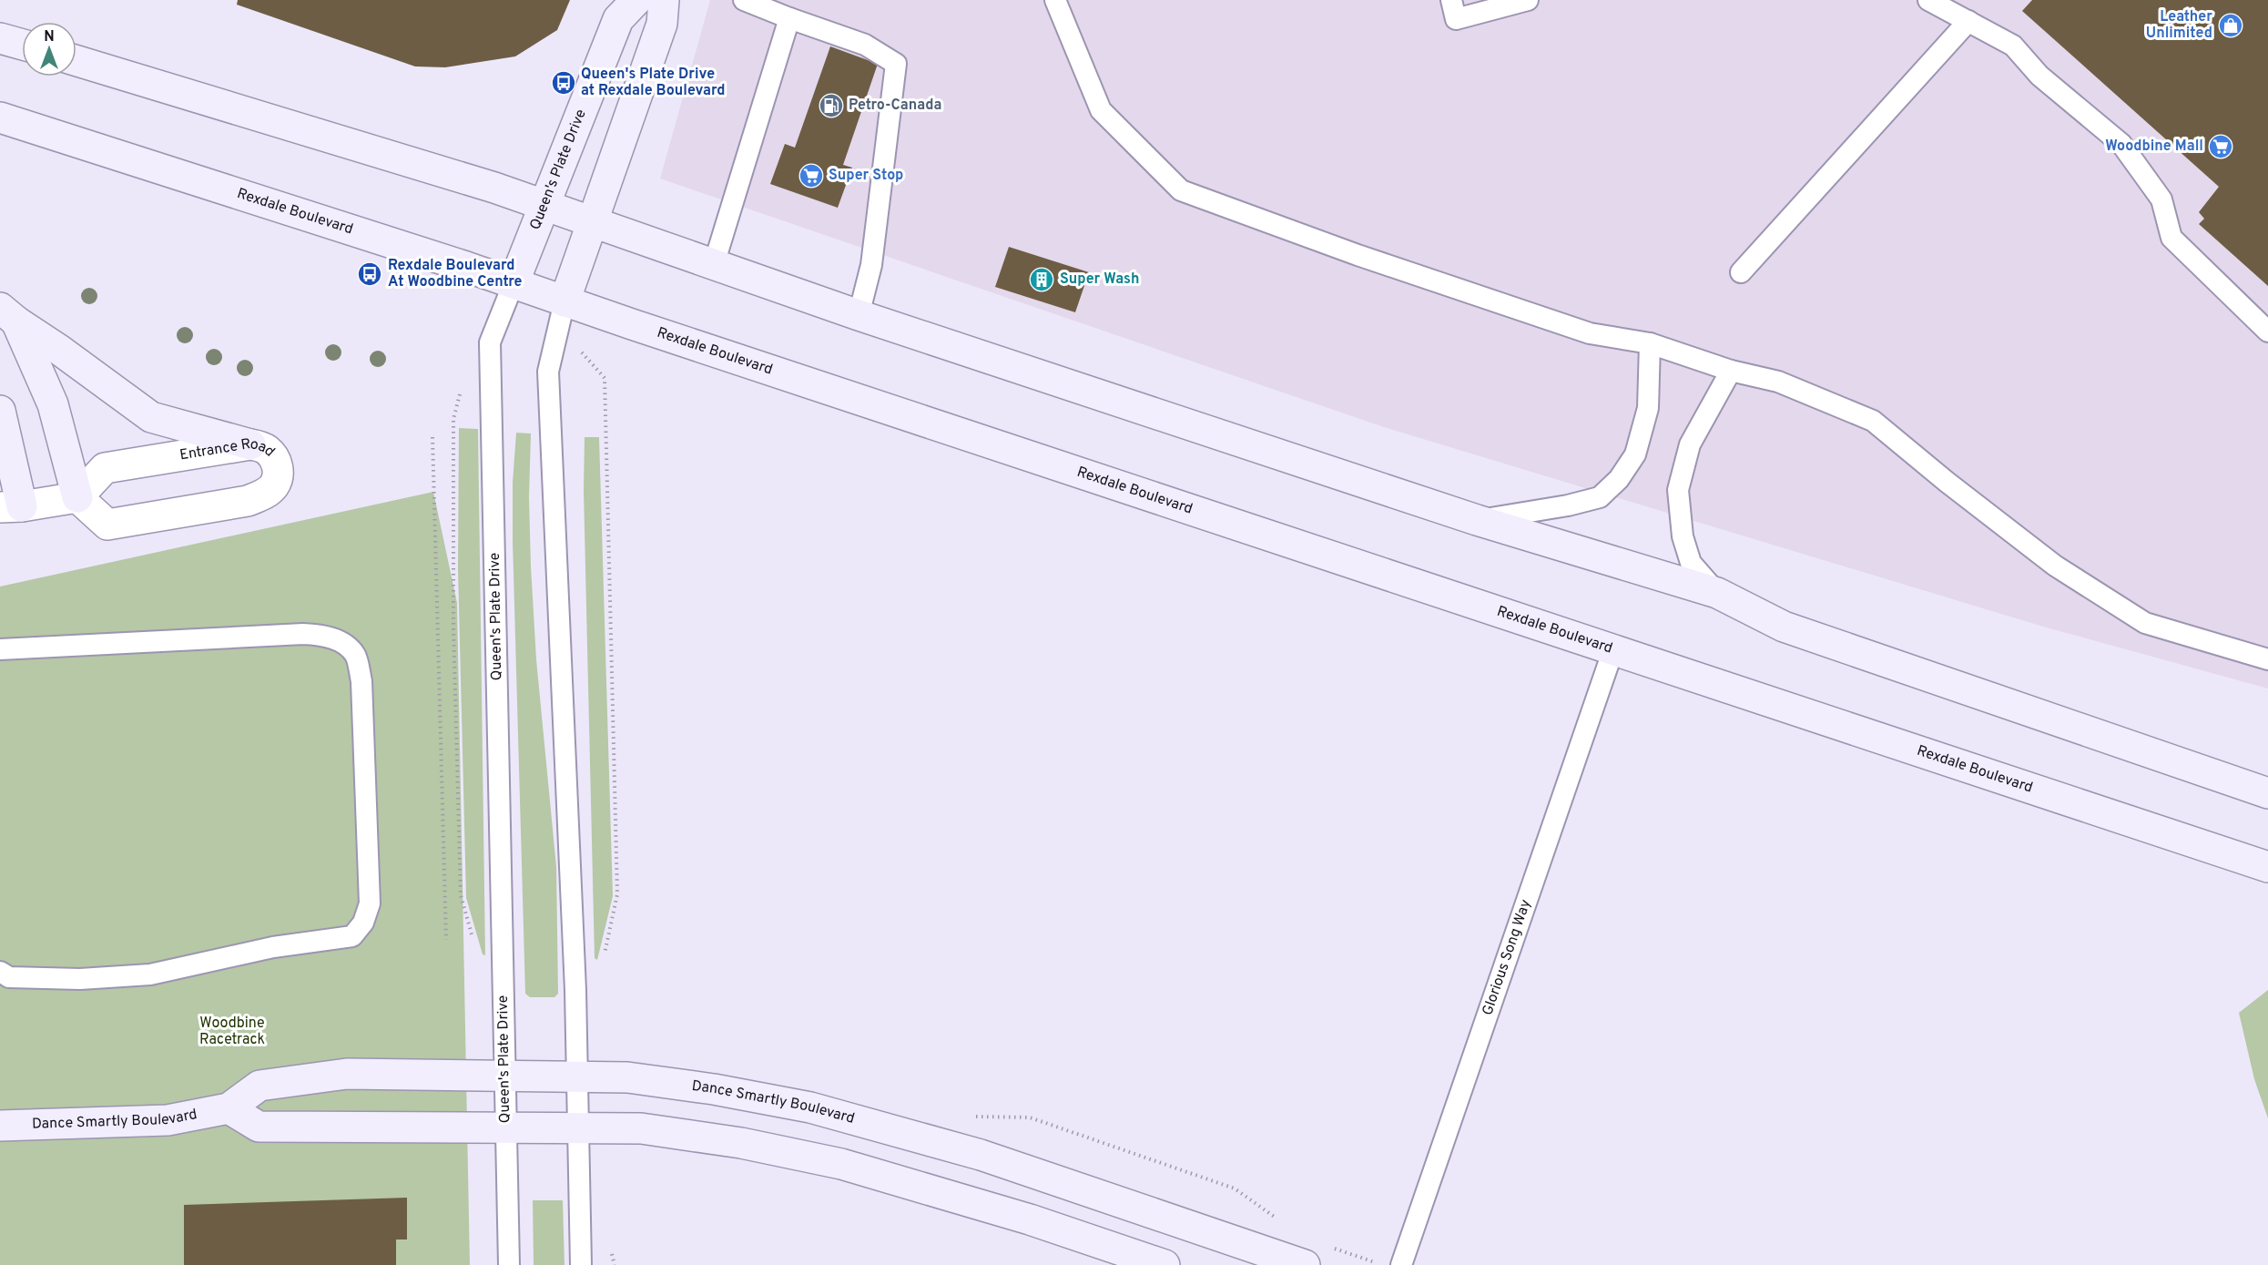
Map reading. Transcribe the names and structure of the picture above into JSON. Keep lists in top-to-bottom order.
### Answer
{
  "streets": {
    "main road": ["Queen's Plate Drive", "Rexdale Boulevard", "Dance Smartly Boulevard"],
    "street": ["Entrance Road"],
    "lane": ["Glorious Song Way"]
  },
  "crossings": [
    ["Queen's Plate Drive", "Rexdale Boulevard"],
    ["Queen's Plate Drive", "Dance Smartly Boulevard"],
    ["Rexdale Boulevard", "Glorious Song Way"]
  ],
  "parks": ["Woodbine Racetrack"],
  "places": {
    "shop": ["Leather Unlimited"],
    "bus stop": ["Queen's Plate Drive at Rexdale Boulevard", "Rexdale Boulevard At Woodbine Centre"],
    "fuel station": ["Petro-Canada"],
    "supermarket": ["Woodbine Mall", "Super Stop"],
    "building": ["Super Wash"]
  },
  "north": "top"
}
